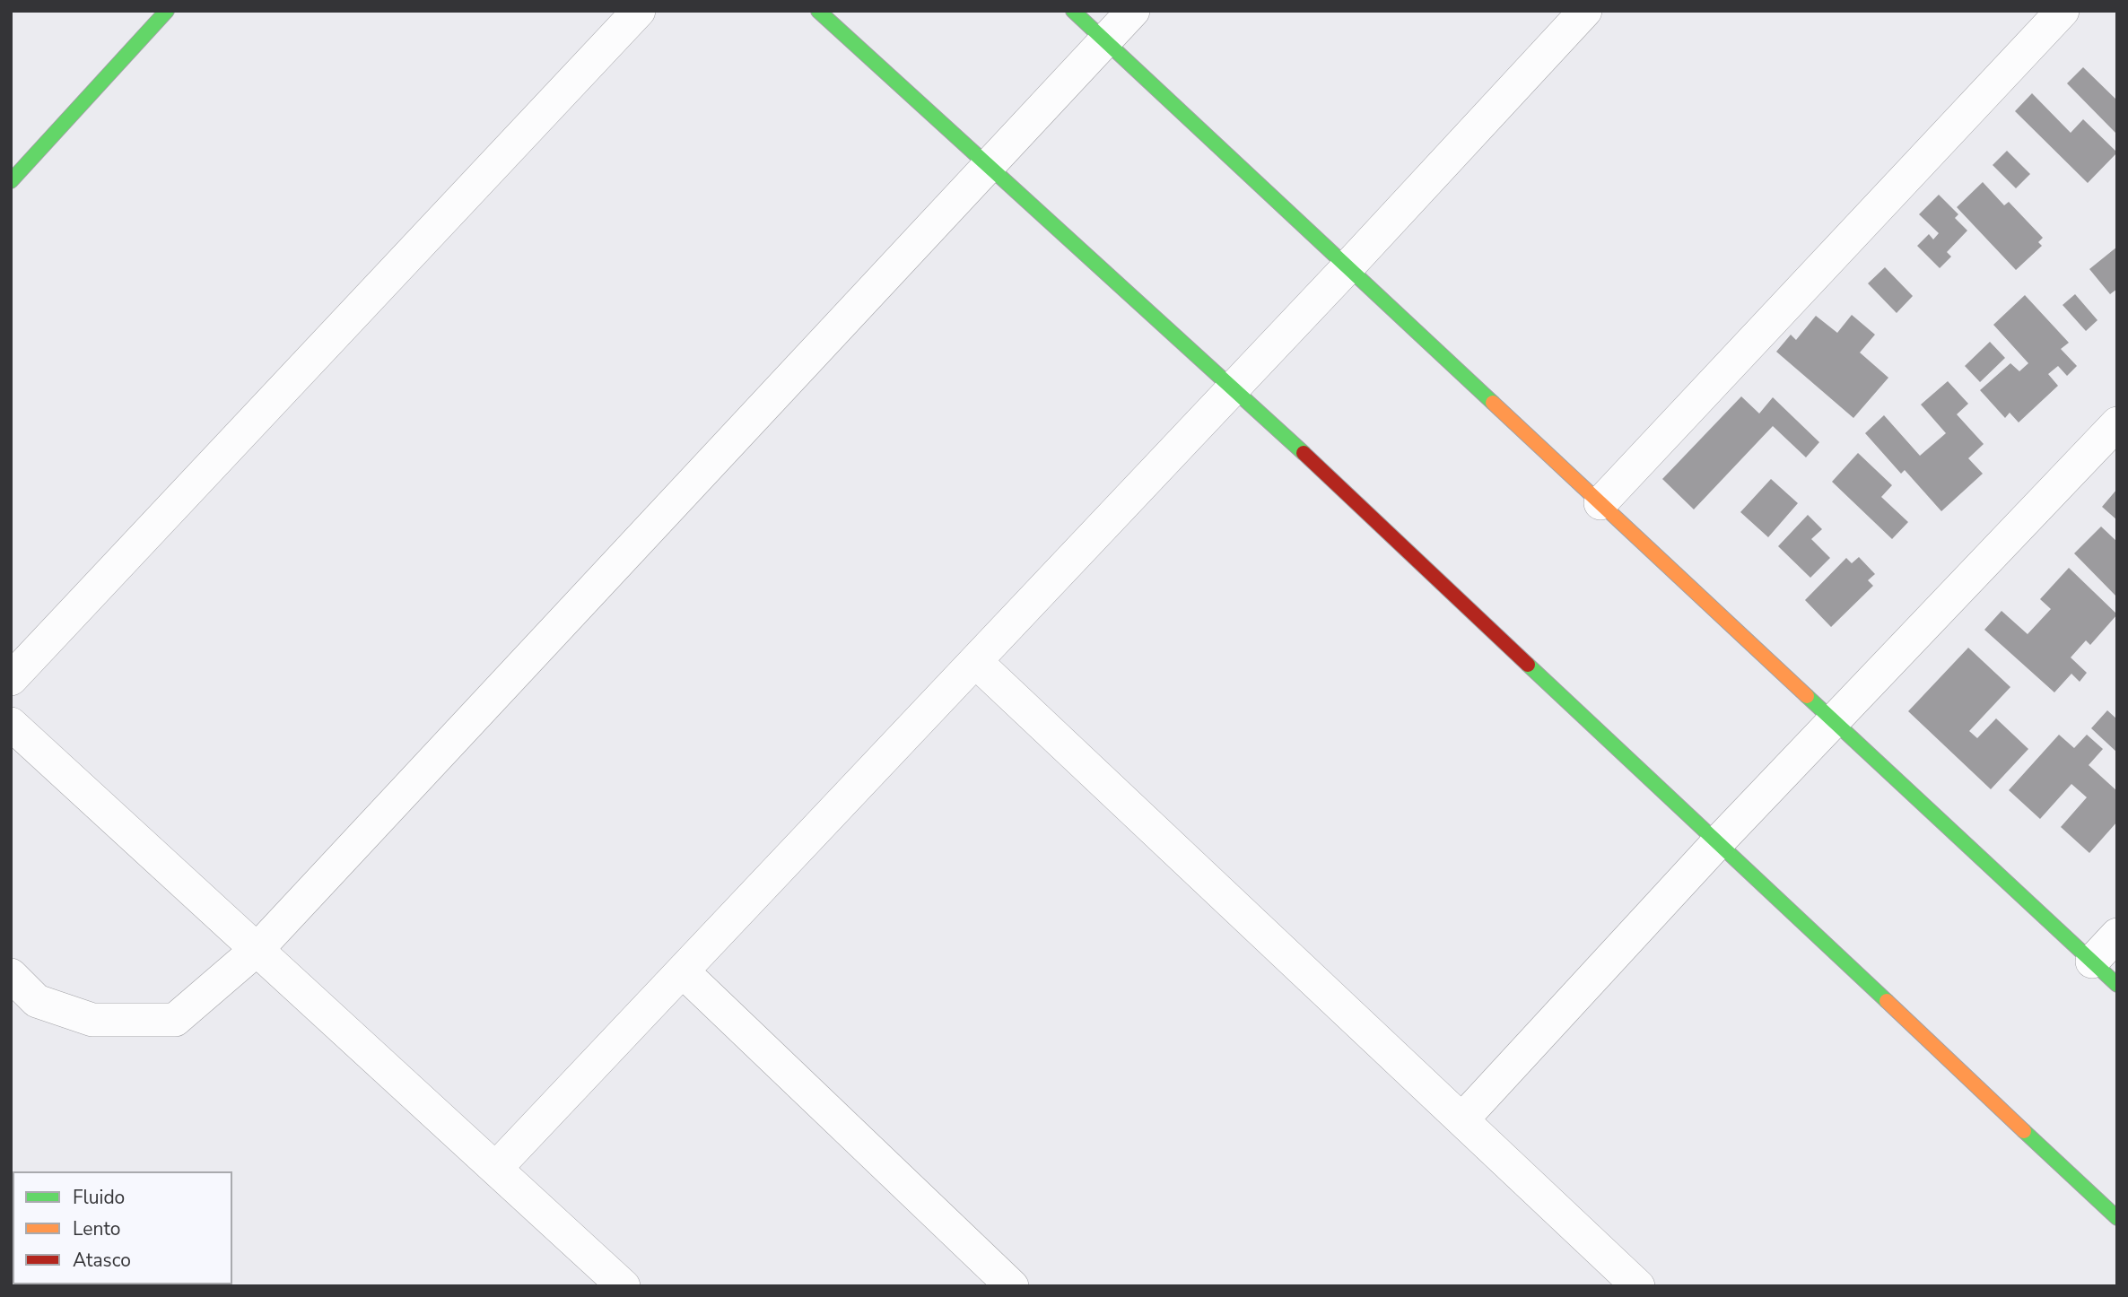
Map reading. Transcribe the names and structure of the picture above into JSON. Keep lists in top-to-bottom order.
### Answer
{
  "legend": ["Fluido", "Lento", "Atasco"]
}
